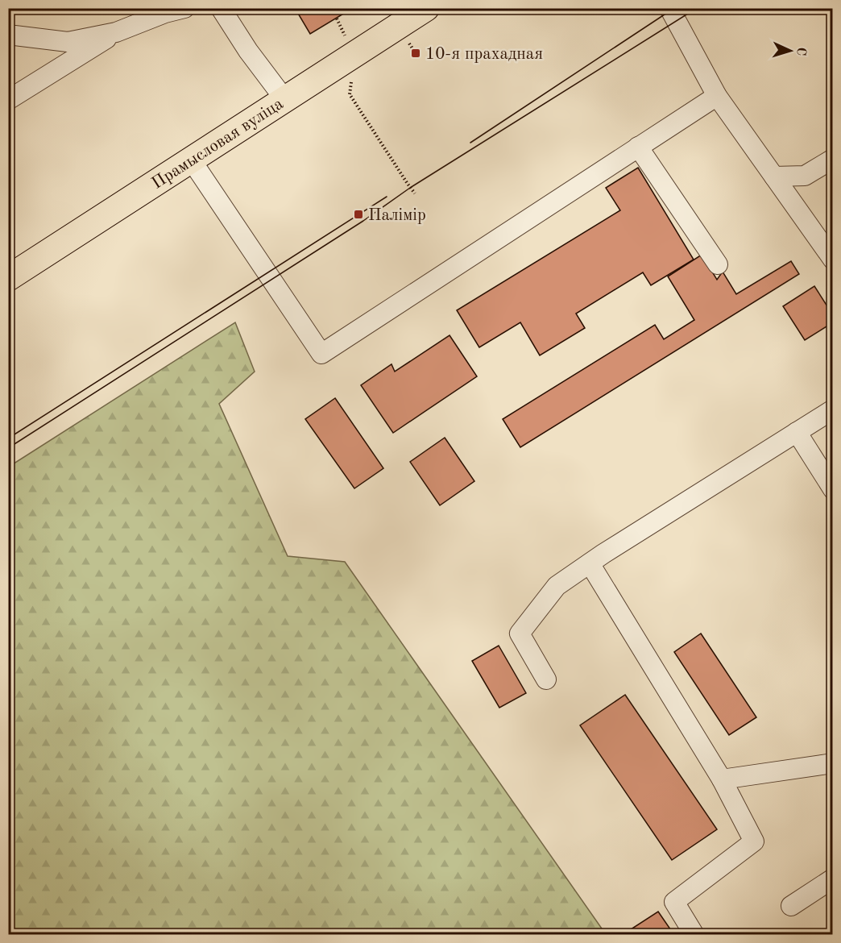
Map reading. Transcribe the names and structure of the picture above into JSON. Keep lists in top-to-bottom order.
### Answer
{
  "streets": {
    "main road": ["Прамысловая вуліца"]
  },
  "places": {
    "transit": ["10-я прахадная", "Палімір"]
  },
  "north": "right"
}
